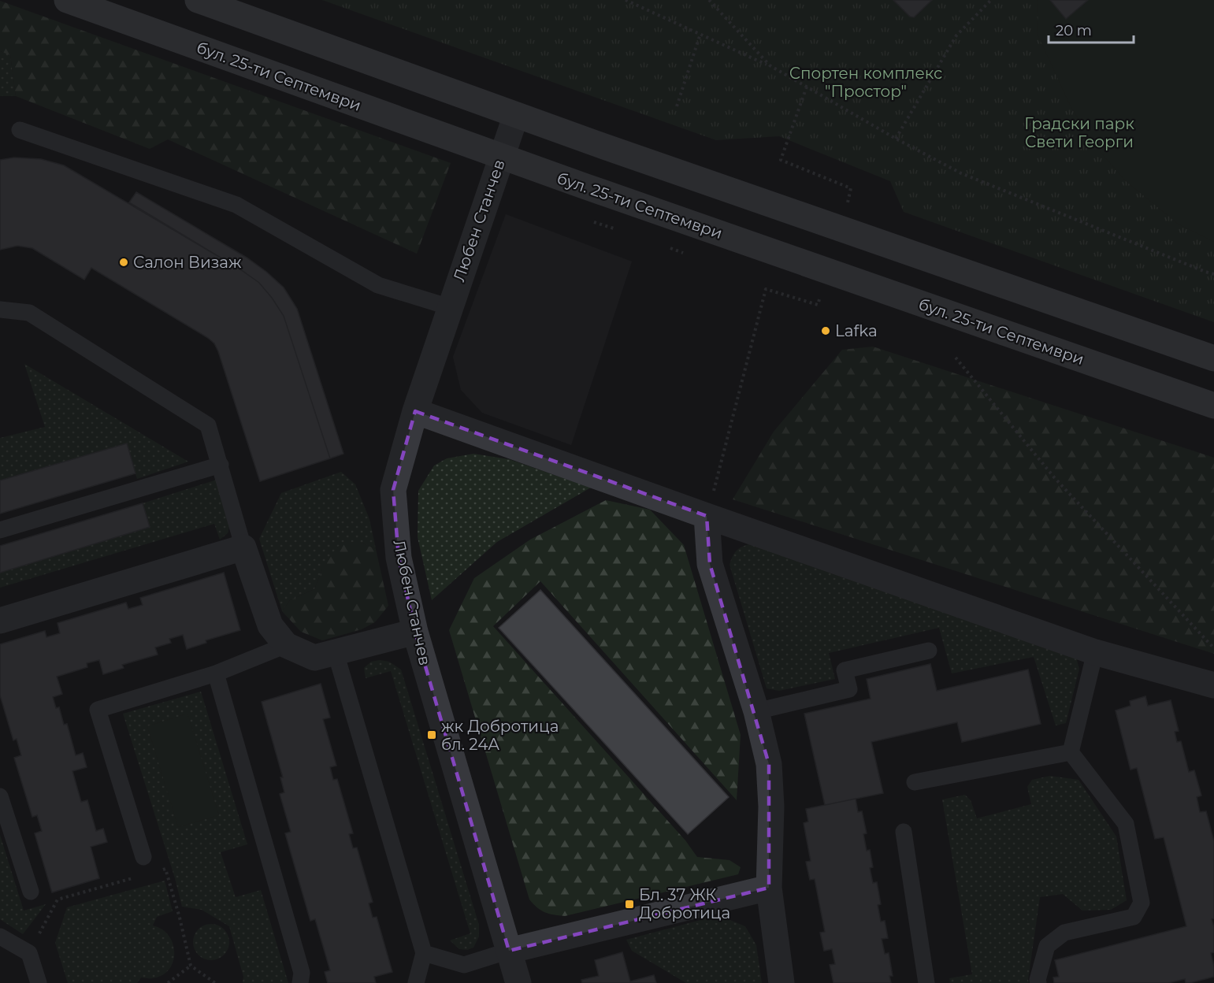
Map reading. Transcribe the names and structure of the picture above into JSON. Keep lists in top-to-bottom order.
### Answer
{
  "streets": {
    "main road": ["бул. 25-ти Септември"],
    "street": ["Любен Станчев"]
  },
  "crossings": [
    ["бул. 25-ти Септември", "Любен Станчев"]
  ],
  "parks": ["Спортен комплекс \"Простор\"", "Градски парк Свети Георги"],
  "places": {
    "other": ["Салон Визаж", "Lafka"],
    "transit": ["жк Добротица бл. 24А", "Бл. 37 ЖК Добротица"]
  },
  "scale_bar": "20 m"
}
